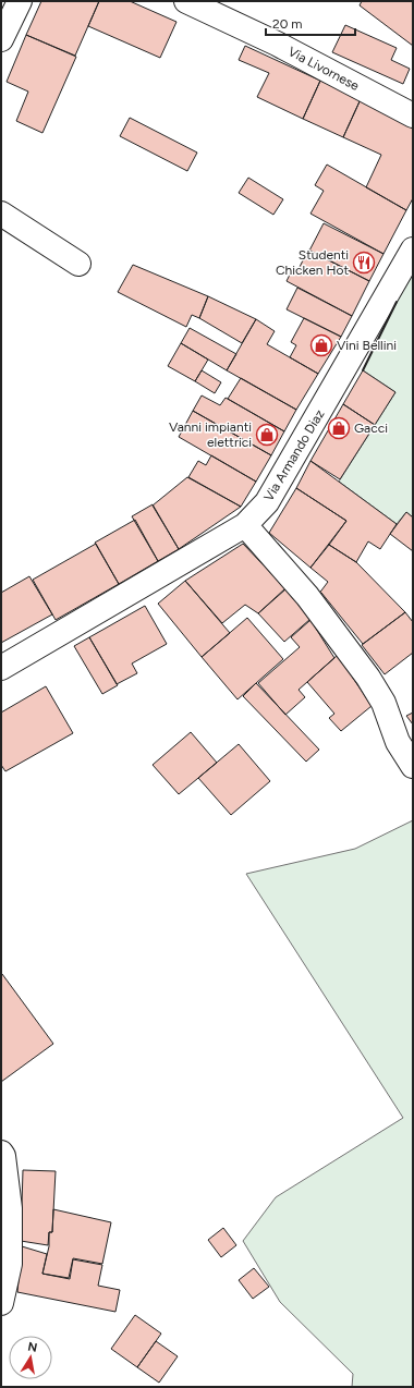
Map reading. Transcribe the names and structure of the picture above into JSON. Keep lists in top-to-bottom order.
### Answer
{
  "streets": {
    "street": ["Via Livornese", "Via Armando Diaz"]
  },
  "places": {
    "restaurant": ["Studenti Chicken Hot"],
    "shop": ["Vini Bellini", "Gacci", "Vanni impianti elettrici"]
  },
  "scale_bar": "20 m",
  "north": "top"
}
